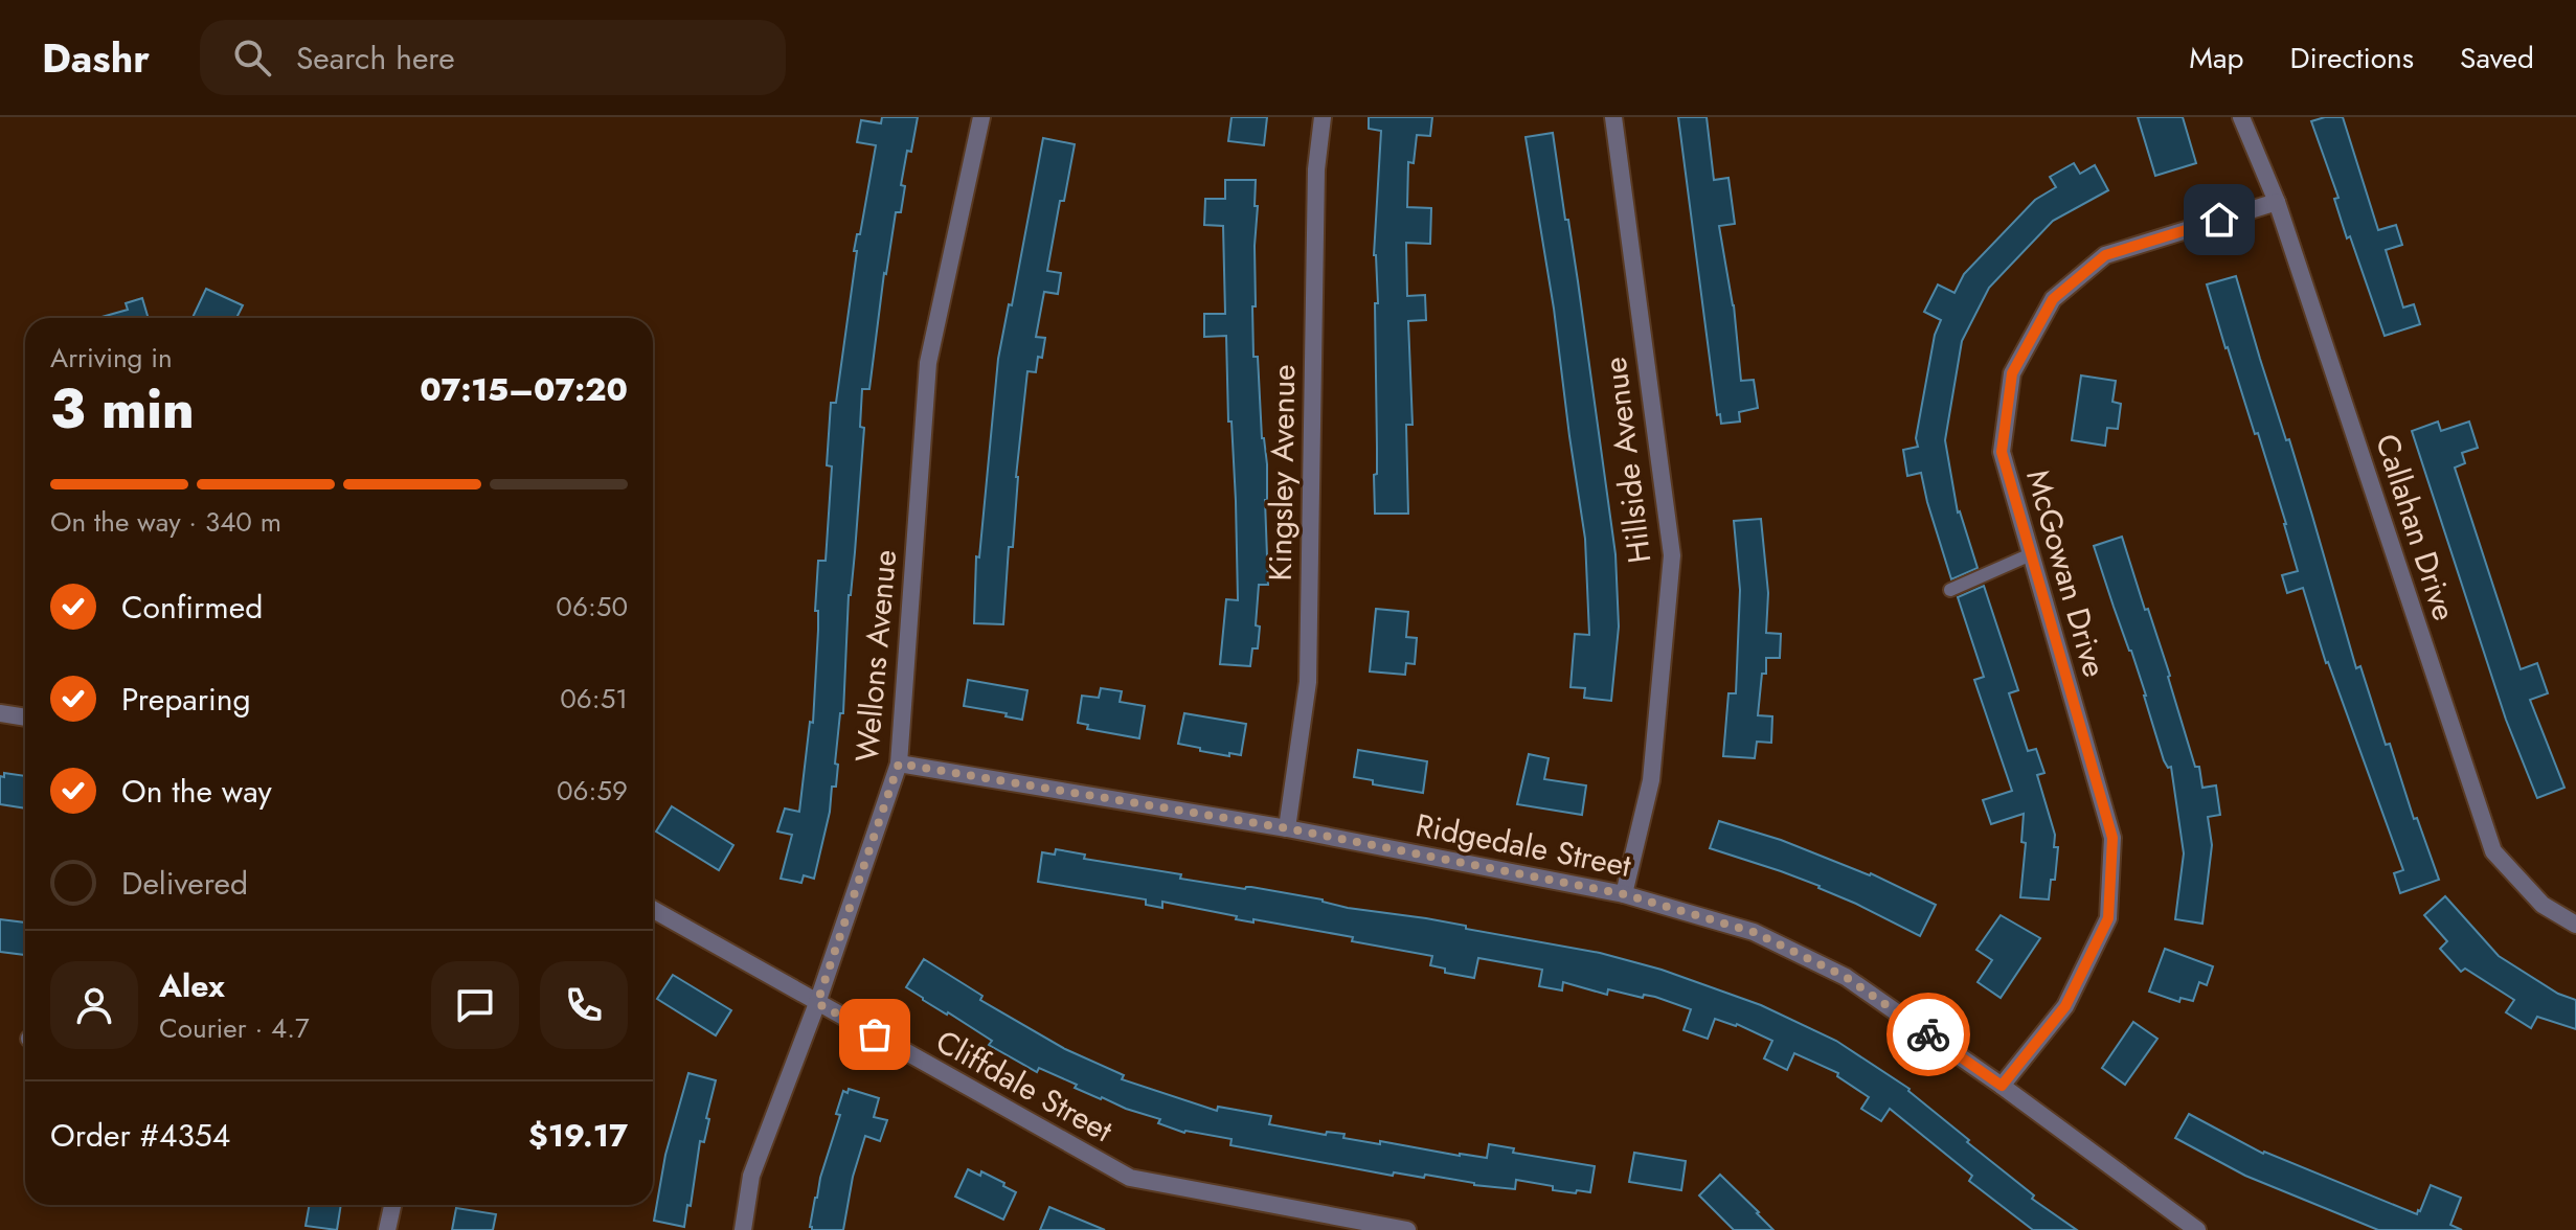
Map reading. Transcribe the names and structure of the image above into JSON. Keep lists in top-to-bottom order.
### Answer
{
  "streets": {
    "street": [
      "Hillside Avenue",
      "Kingsley Avenue",
      "Callahan Drive",
      "McGowan Drive",
      "Wellons Avenue",
      "Ridgedale Street",
      "Cliffdale Street"
    ]
  },
  "crossings": [
    ["Hillside Avenue", "Ridgedale Street"],
    ["Kingsley Avenue", "Ridgedale Street"],
    ["Callahan Drive", "McGowan Drive"],
    ["McGowan Drive", "Ridgedale Street"],
    ["Wellons Avenue", "Ridgedale Street"],
    ["Wellons Avenue", "Cliffdale Street"]
  ],
  "page": {
    "header": "Dashr",
    "search": "Search here",
    "nav": ["Map", "Directions", "Saved"],
    "heading": ["3 min", "Arriving in", "07:15–07:20"],
    "panel": [
      "Alex",
      "Courier · 4.7",
      "Order #4354",
      "$19.17"
    ],
    "bar": "On the way · 340 m",
    "list": [
      ["Confirmed", "06:50"],
      ["Preparing", "06:51"],
      ["On the way", "06:59"],
      "Delivered"
    ]
  }
}
